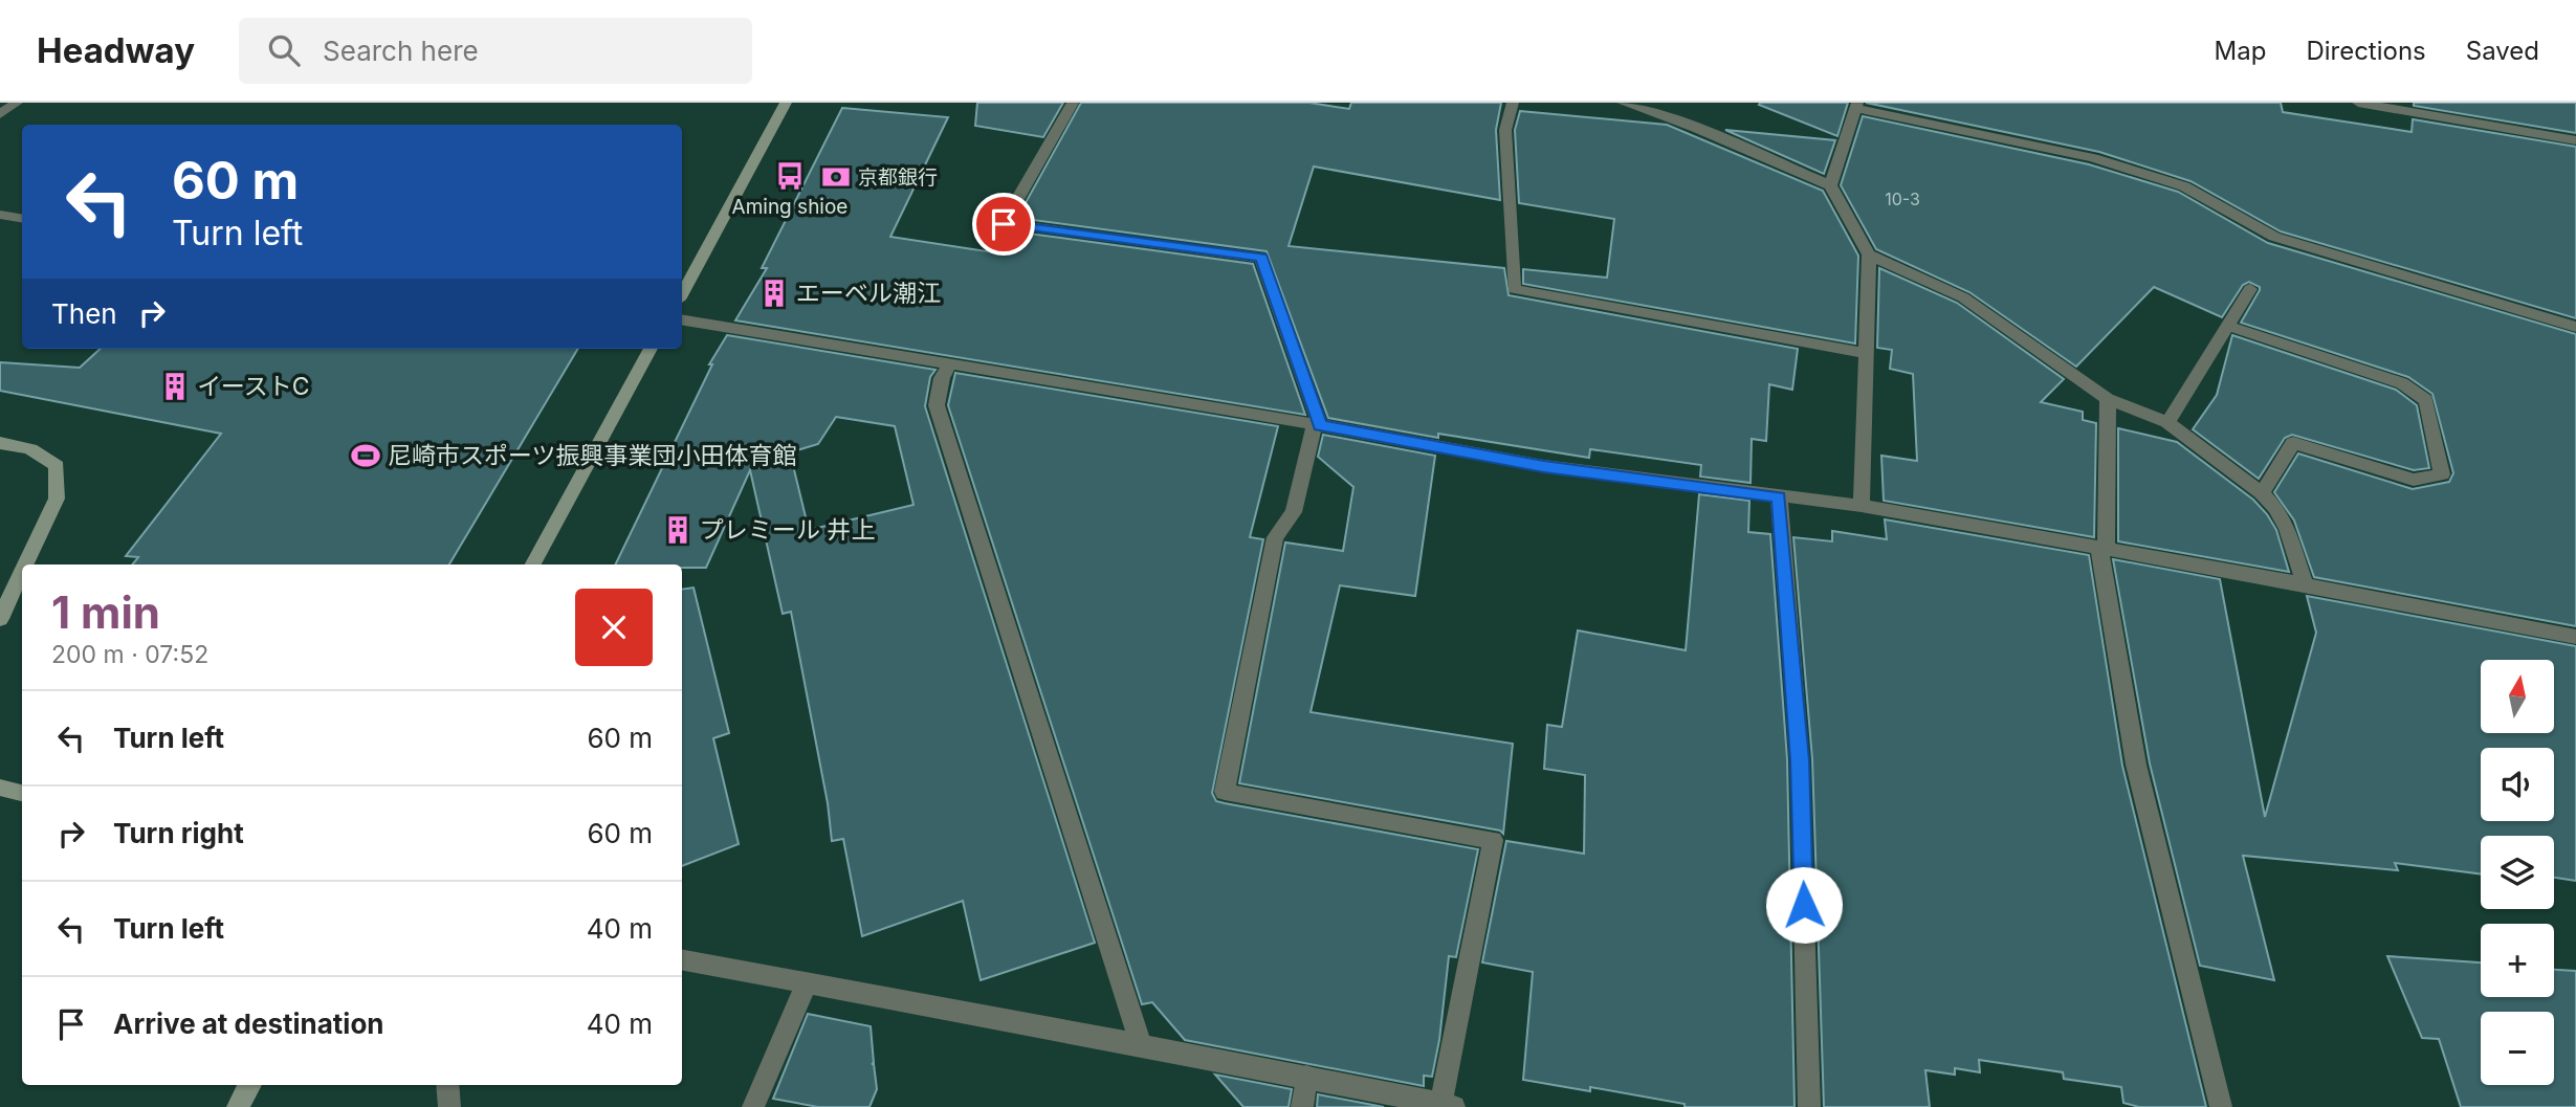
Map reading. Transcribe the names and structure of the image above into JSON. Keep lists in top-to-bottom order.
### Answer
{
  "places": {
    "bus stop": ["Aming shioe"],
    "bank": ["京都銀行"],
    "building": ["エーベル潮江", "イーストC", "プレミール 井上"],
    "sports": ["尼崎市スポーツ振興事業団小田体育館"]
  },
  "house_numbers": ["10-3"],
  "north": "top",
  "page": {
    "header": "Headway",
    "search": "Search here",
    "nav": ["Map", "Directions", "Saved"],
    "turn": ["60 m", "Turn left"],
    "then": "Then",
    "heading": ["1 min", "200 m · 07:52"],
    "map_buttons": ["+", "−"],
    "list": [
      {
        "name": "Turn left",
        "value": "60 m"
      },
      {
        "name": "Turn right",
        "value": "60 m"
      },
      {
        "name": "Turn left",
        "value": "40 m"
      },
      {
        "name": "Arrive at destination",
        "value": "40 m"
      }
    ]
  }
}
